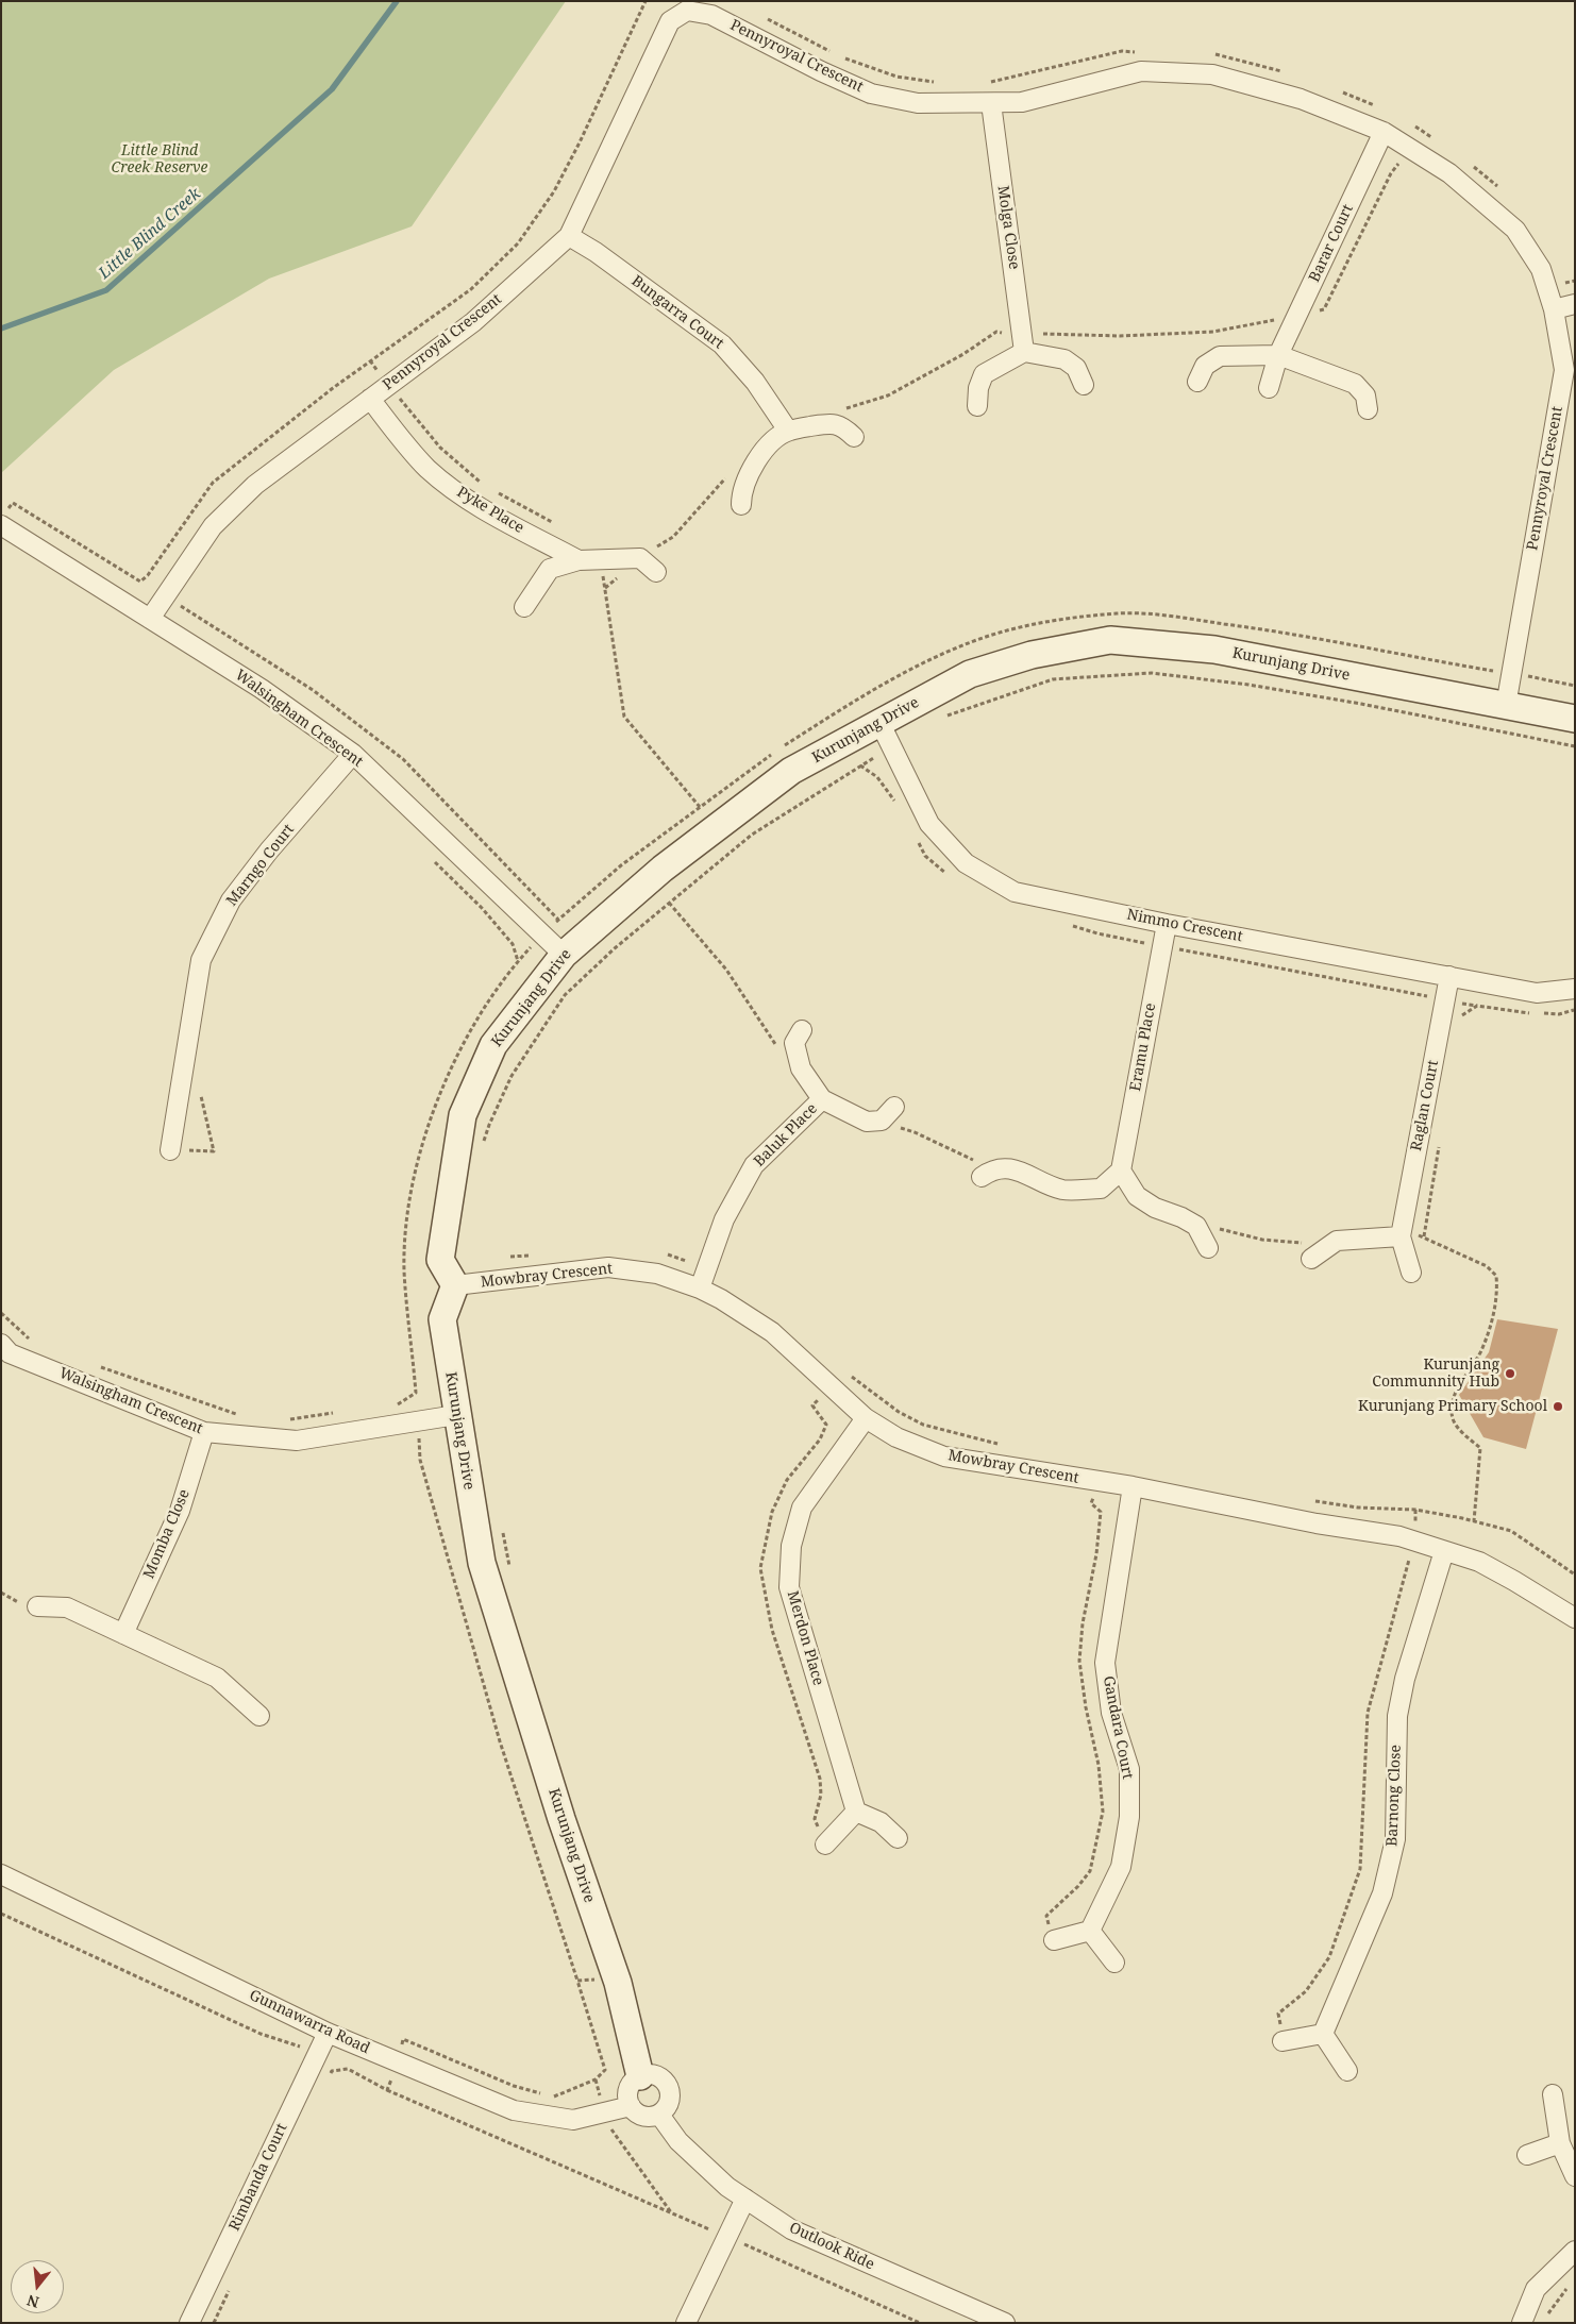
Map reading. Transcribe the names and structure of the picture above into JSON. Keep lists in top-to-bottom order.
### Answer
{
  "streets": {
    "street": [
      "Pennyroyal Crescent",
      "Molga Close",
      "Barar Court",
      "Bungarra Court",
      "Pyke Place",
      "Kurunjang Drive",
      "Walsingham Crescent",
      "Marngo Court",
      "Nimmo Crescent",
      "Eramu Place",
      "Raglan Court",
      "Baluk Place",
      "Mowbray Crescent",
      "Momba Close",
      "Merdon Place",
      "Gandara Court",
      "Barnong Close",
      "Gunnawarra Road",
      "Rimbanda Court",
      "Outlook Ride"
    ]
  },
  "crossings": [
    ["Pennyroyal Crescent", "Molga Close"],
    ["Pennyroyal Crescent", "Barar Court"],
    ["Pennyroyal Crescent", "Bungarra Court"],
    ["Pennyroyal Crescent", "Pyke Place"],
    ["Pennyroyal Crescent", "Kurunjang Drive"],
    ["Pennyroyal Crescent", "Walsingham Crescent"],
    ["Kurunjang Drive", "Walsingham Crescent"],
    ["Kurunjang Drive", "Nimmo Crescent"],
    ["Kurunjang Drive", "Mowbray Crescent"],
    ["Kurunjang Drive", "Gunnawarra Road"],
    ["Kurunjang Drive", "Outlook Ride"],
    ["Walsingham Crescent", "Marngo Court"],
    ["Walsingham Crescent", "Momba Close"],
    ["Nimmo Crescent", "Eramu Place"],
    ["Nimmo Crescent", "Raglan Court"],
    ["Baluk Place", "Mowbray Crescent"],
    ["Mowbray Crescent", "Merdon Place"],
    ["Mowbray Crescent", "Gandara Court"],
    ["Mowbray Crescent", "Barnong Close"],
    ["Gunnawarra Road", "Rimbanda Court"],
    ["Gunnawarra Road", "Outlook Ride"]
  ],
  "water": ["Little Blind Creek"],
  "parks": ["Little Blind Creek Reserve"],
  "places": ["Kurunjang Communnity Hub", "Kurunjang Primary School"],
  "north": "bottom"
}
